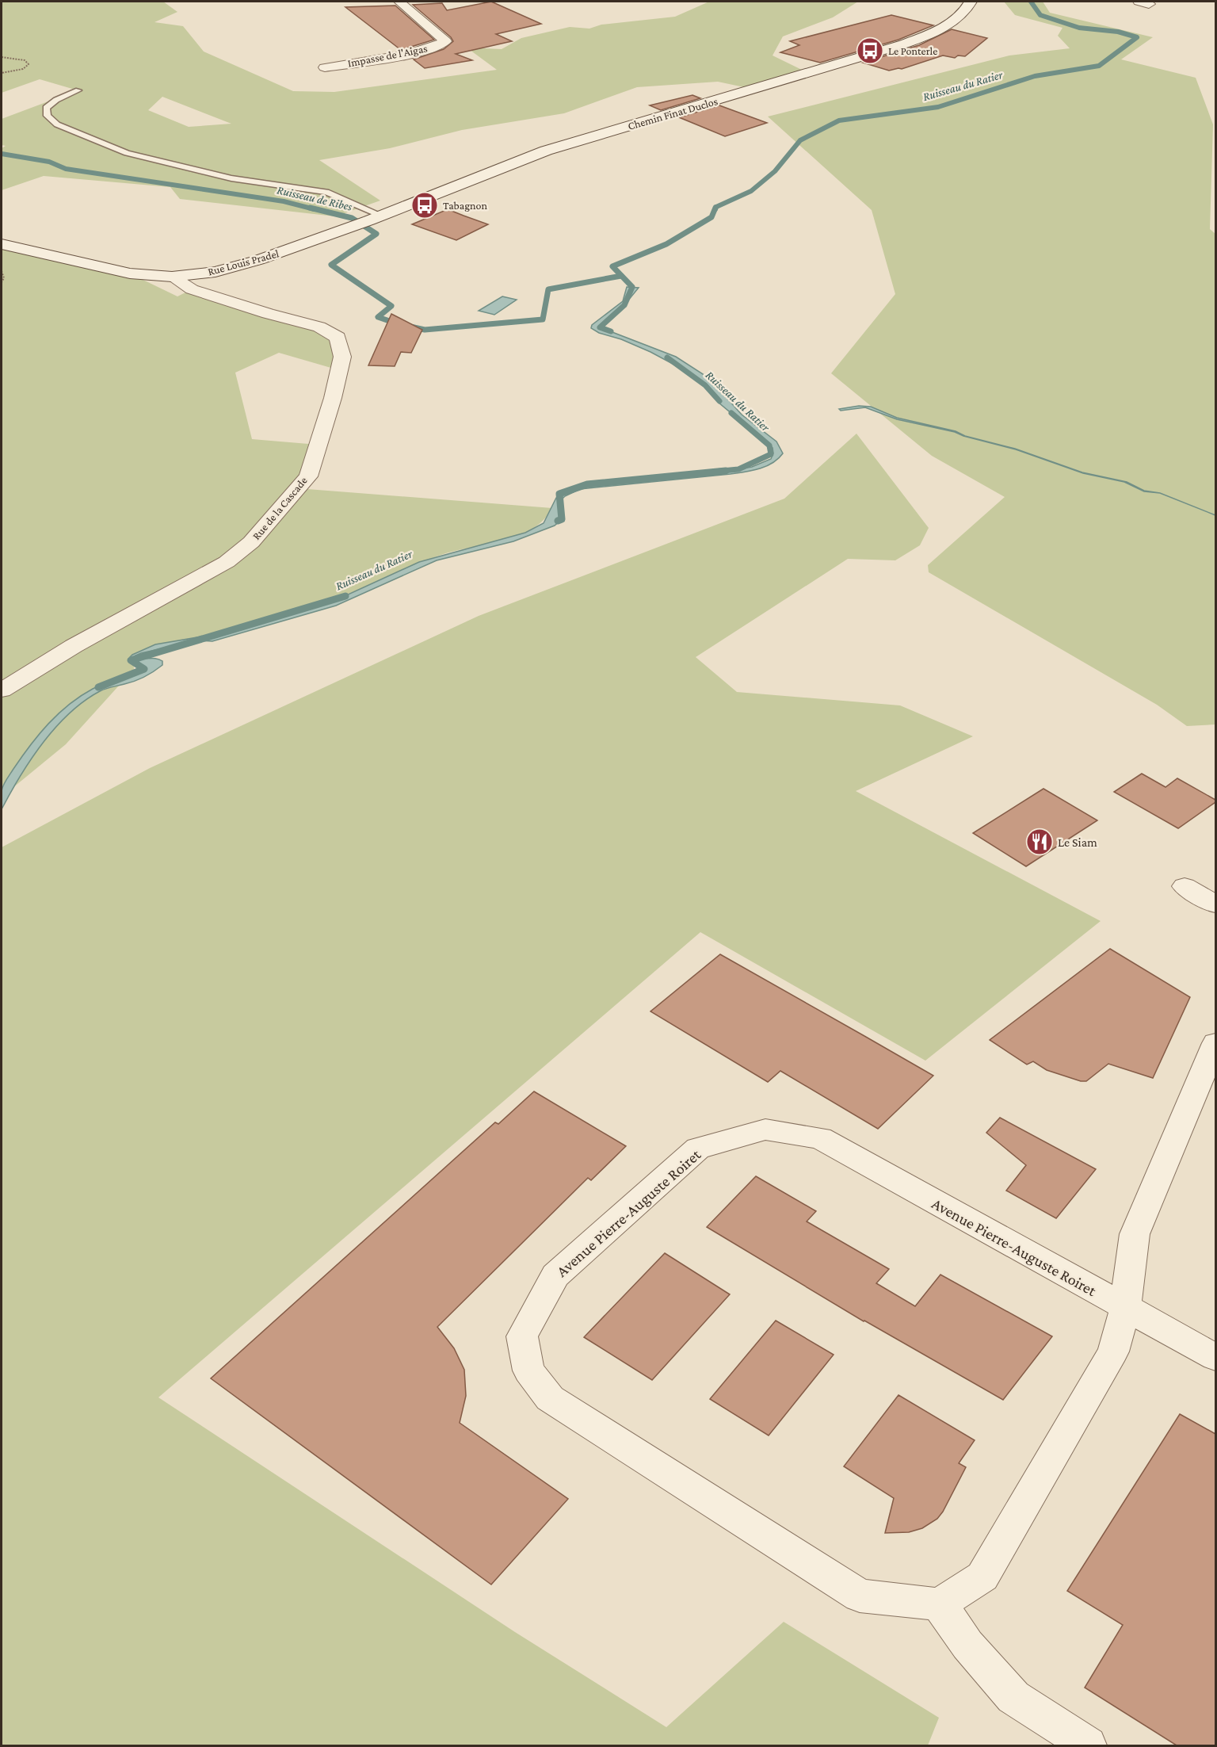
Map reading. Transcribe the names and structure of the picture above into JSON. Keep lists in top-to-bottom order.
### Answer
{
  "streets": {
    "main road": ["Chemin Finat Duclos", "Rue Louis Pradel"],
    "street": ["Impasse de l'Aigas", "Rue de la Cascade", "Avenue Pierre-Auguste Roiret"]
  },
  "crossings": [
    ["Chemin Finat Duclos", "Rue Louis Pradel"],
    ["Rue Louis Pradel", "Rue de la Cascade"]
  ],
  "water": ["Ruisseau du Ratier", "Ruisseau de Ribes"],
  "places": {
    "bus stop": ["Le Ponterle", "Tabagnon"],
    "restaurant": ["Le Siam"]
  }
}
